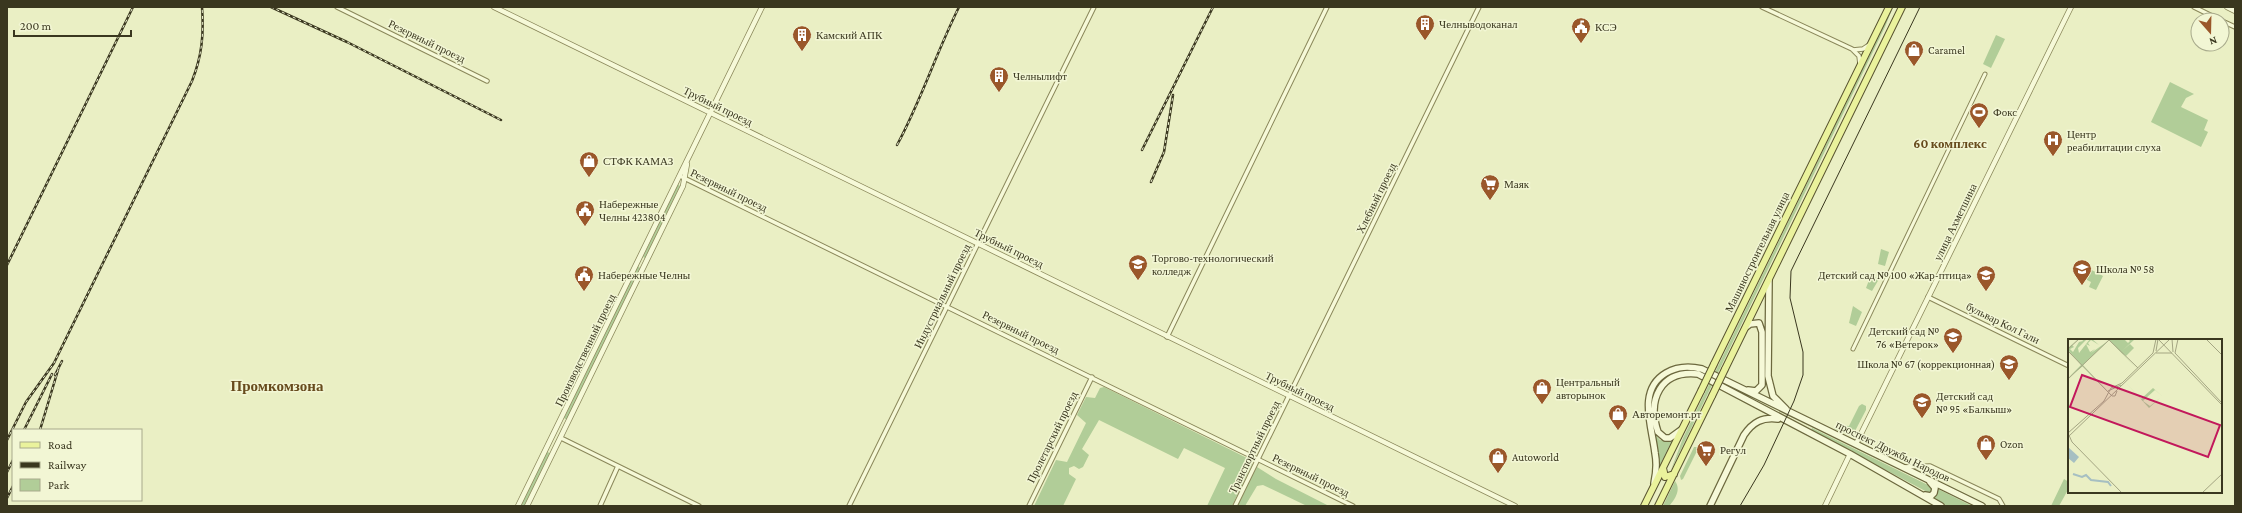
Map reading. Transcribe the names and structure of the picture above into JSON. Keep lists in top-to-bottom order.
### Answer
{
  "streets": {
    "main road": ["Машиностроительная улица", "проспект Дружбы Народов"],
    "street": [
      "Резервный проезд",
      "Трубный проезд",
      "Хлебный проезд",
      "улица Ахметшина",
      "Индустриальный проезд",
      "бульвар Кол Гали",
      "Производственный проезд",
      "Пролетарский проезд",
      "Транспортный проезд"
    ]
  },
  "crossings": [
    ["Резервный проезд", "Индустриальный проезд"],
    ["Резервный проезд", "Производственный проезд"],
    ["Резервный проезд", "Пролетарский проезд"],
    ["Резервный проезд", "Транспортный проезд"],
    ["Трубный проезд", "Хлебный проезд"],
    ["Трубный проезд", "Индустриальный проезд"],
    ["Трубный проезд", "Производственный проезд"],
    ["Трубный проезд", "Транспортный проезд"],
    ["Хлебный проезд", "Транспортный проезд"],
    ["улица Ахметшина", "бульвар Кол Гали"],
    ["улица Ахметшина", "проспект Дружбы Народов"],
    ["Машиностроительная улица", "проспект Дружбы Народов"]
  ],
  "districts": ["60 комплекс", "Промкомзона"],
  "places": {
    "building": ["Челныводоканал", "Камский АПК", "Челнылифт"],
    "public building": ["КСЭ", "Набережные Челны 423804", "Набережные Челны"],
    "shop": [
      "Caramel",
      "СТФК КАМАЗ",
      "Центральный авторынок",
      "Авторемонт.рт",
      "Ozon",
      "Autoworld"
    ],
    "sports": ["Фокс"],
    "hospital": ["Центр реабилитации слуха"],
    "supermarket": ["Маяк", "Регул"],
    "school or university": [
      "Торгово-технологический колледж",
      "Школа № 58",
      "Детский сад № 100 «Жар-птица»",
      "Детский сад № 76 «Ветерок»",
      "Школа № 67 (коррекционная)",
      "Детский сад № 95 «Балкыш»"
    ]
  },
  "legend": ["Road", "Railway", "Park"],
  "scale_bar": "200 m",
  "north": "bottom"
}
